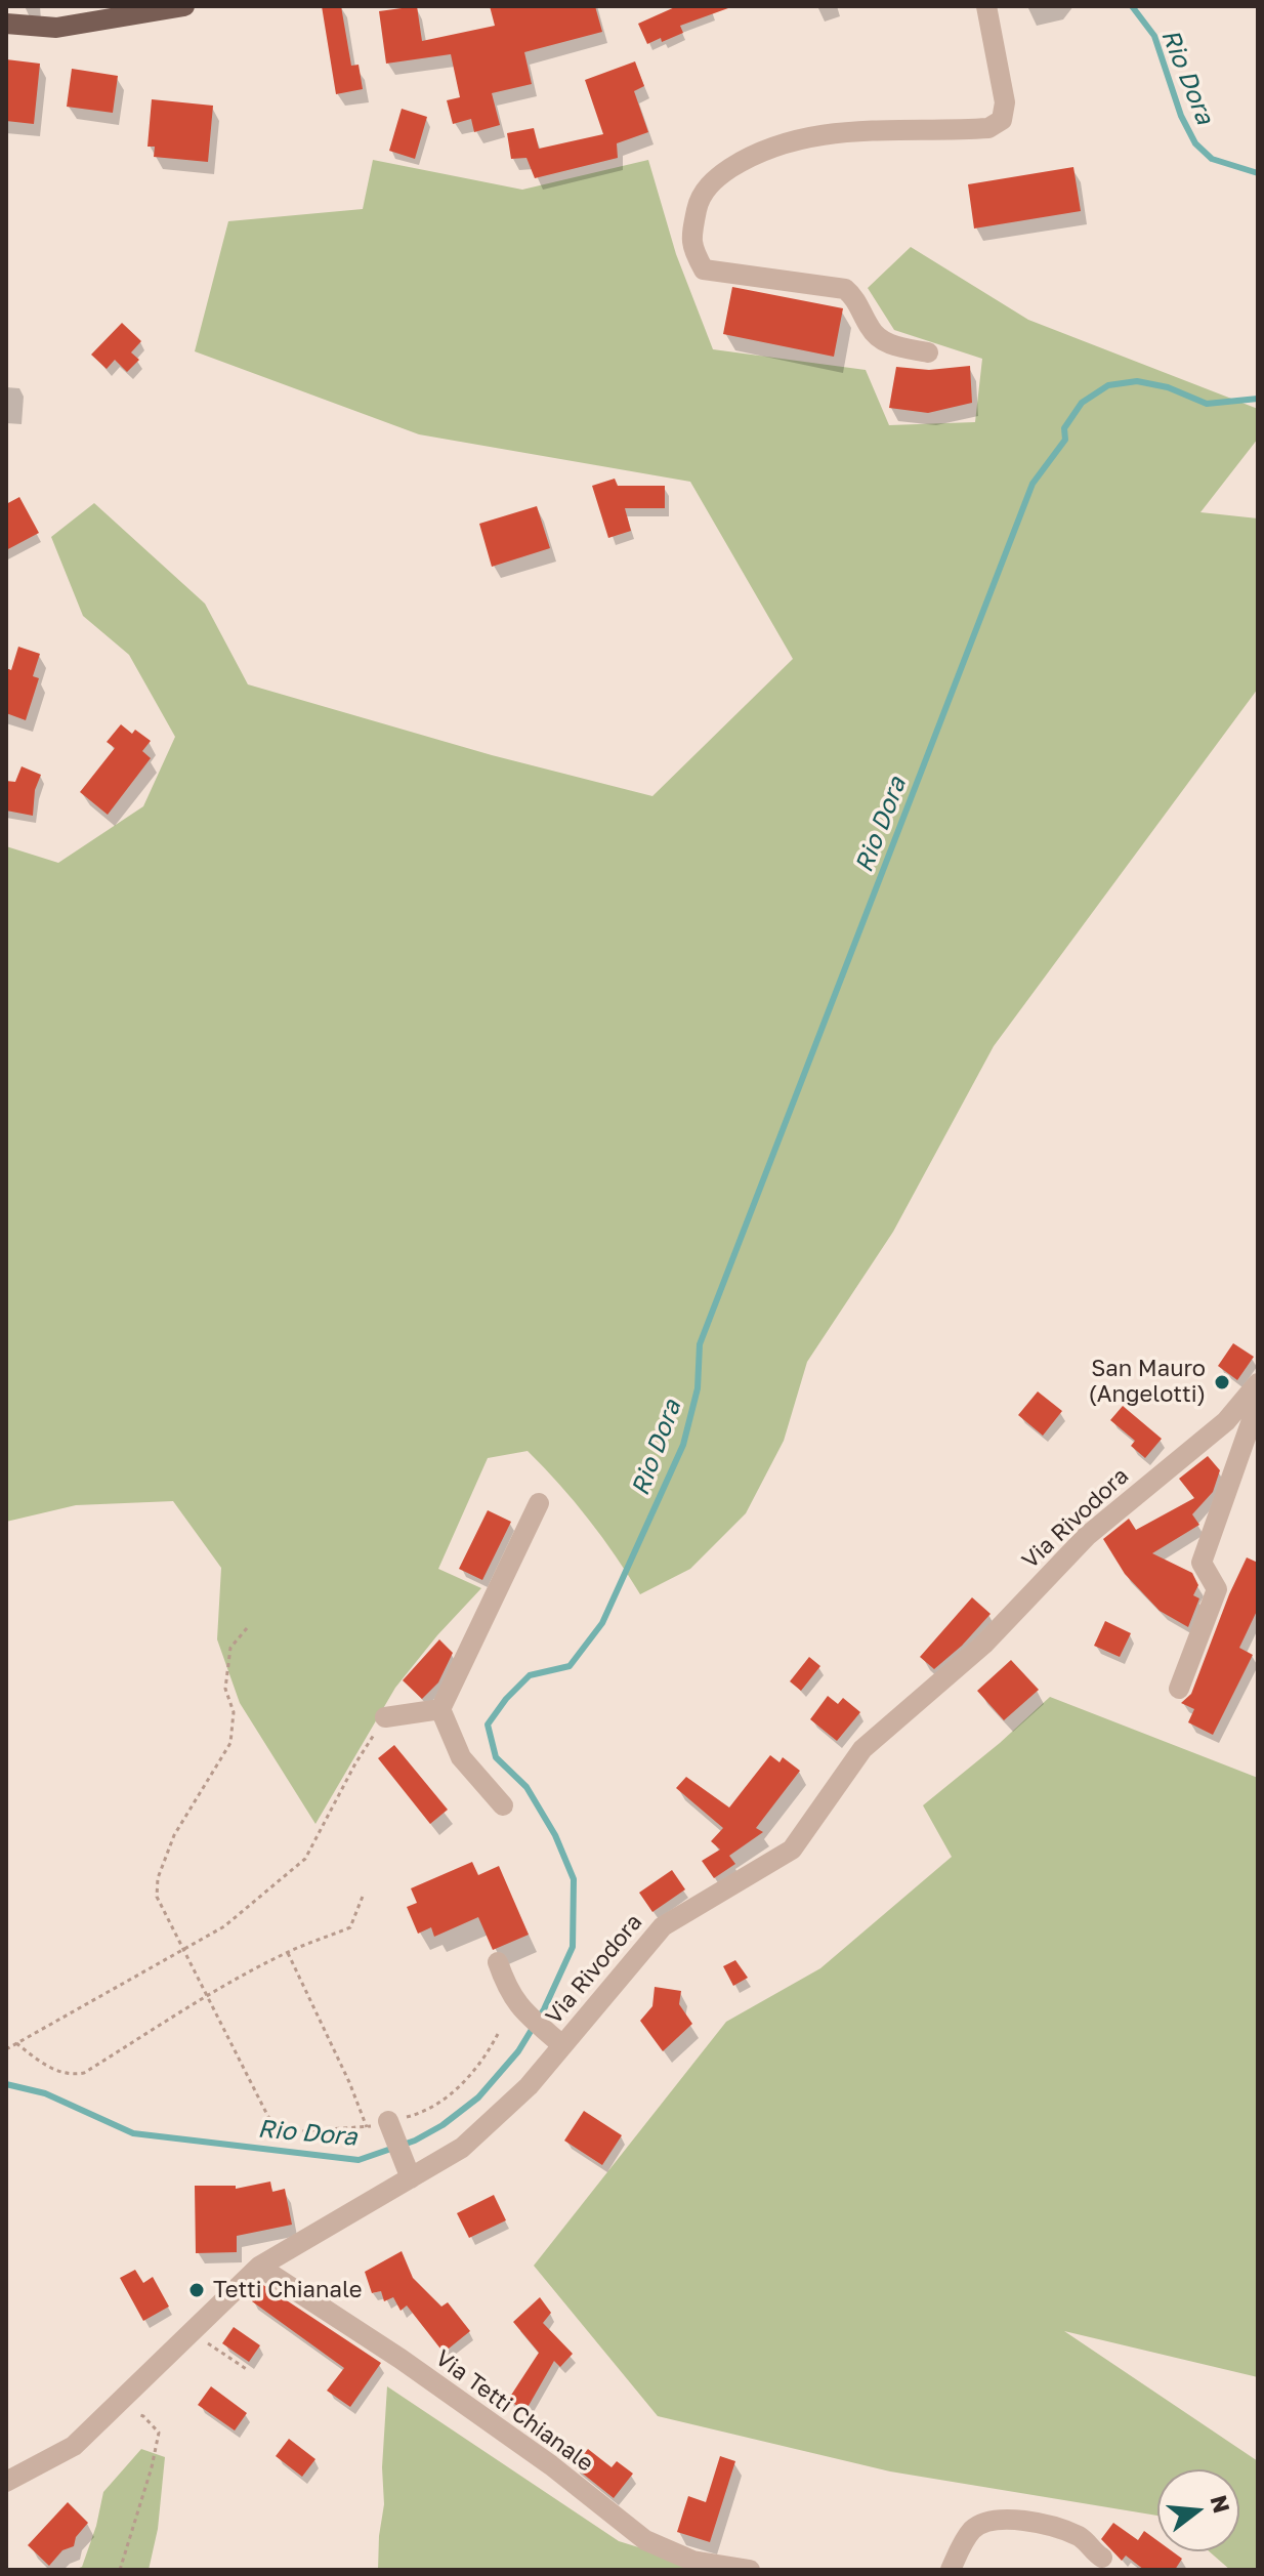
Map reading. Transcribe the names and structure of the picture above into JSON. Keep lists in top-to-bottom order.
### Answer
{
  "streets": {
    "street": ["Via Rivodora", "Via Tetti Chianale"]
  },
  "crossings": [
    ["Via Rivodora", "Via Tetti Chianale"]
  ],
  "water": ["Rio Dora"],
  "places": ["San Mauro (Angelotti)", "Tetti Chianale"],
  "north": "right"
}
